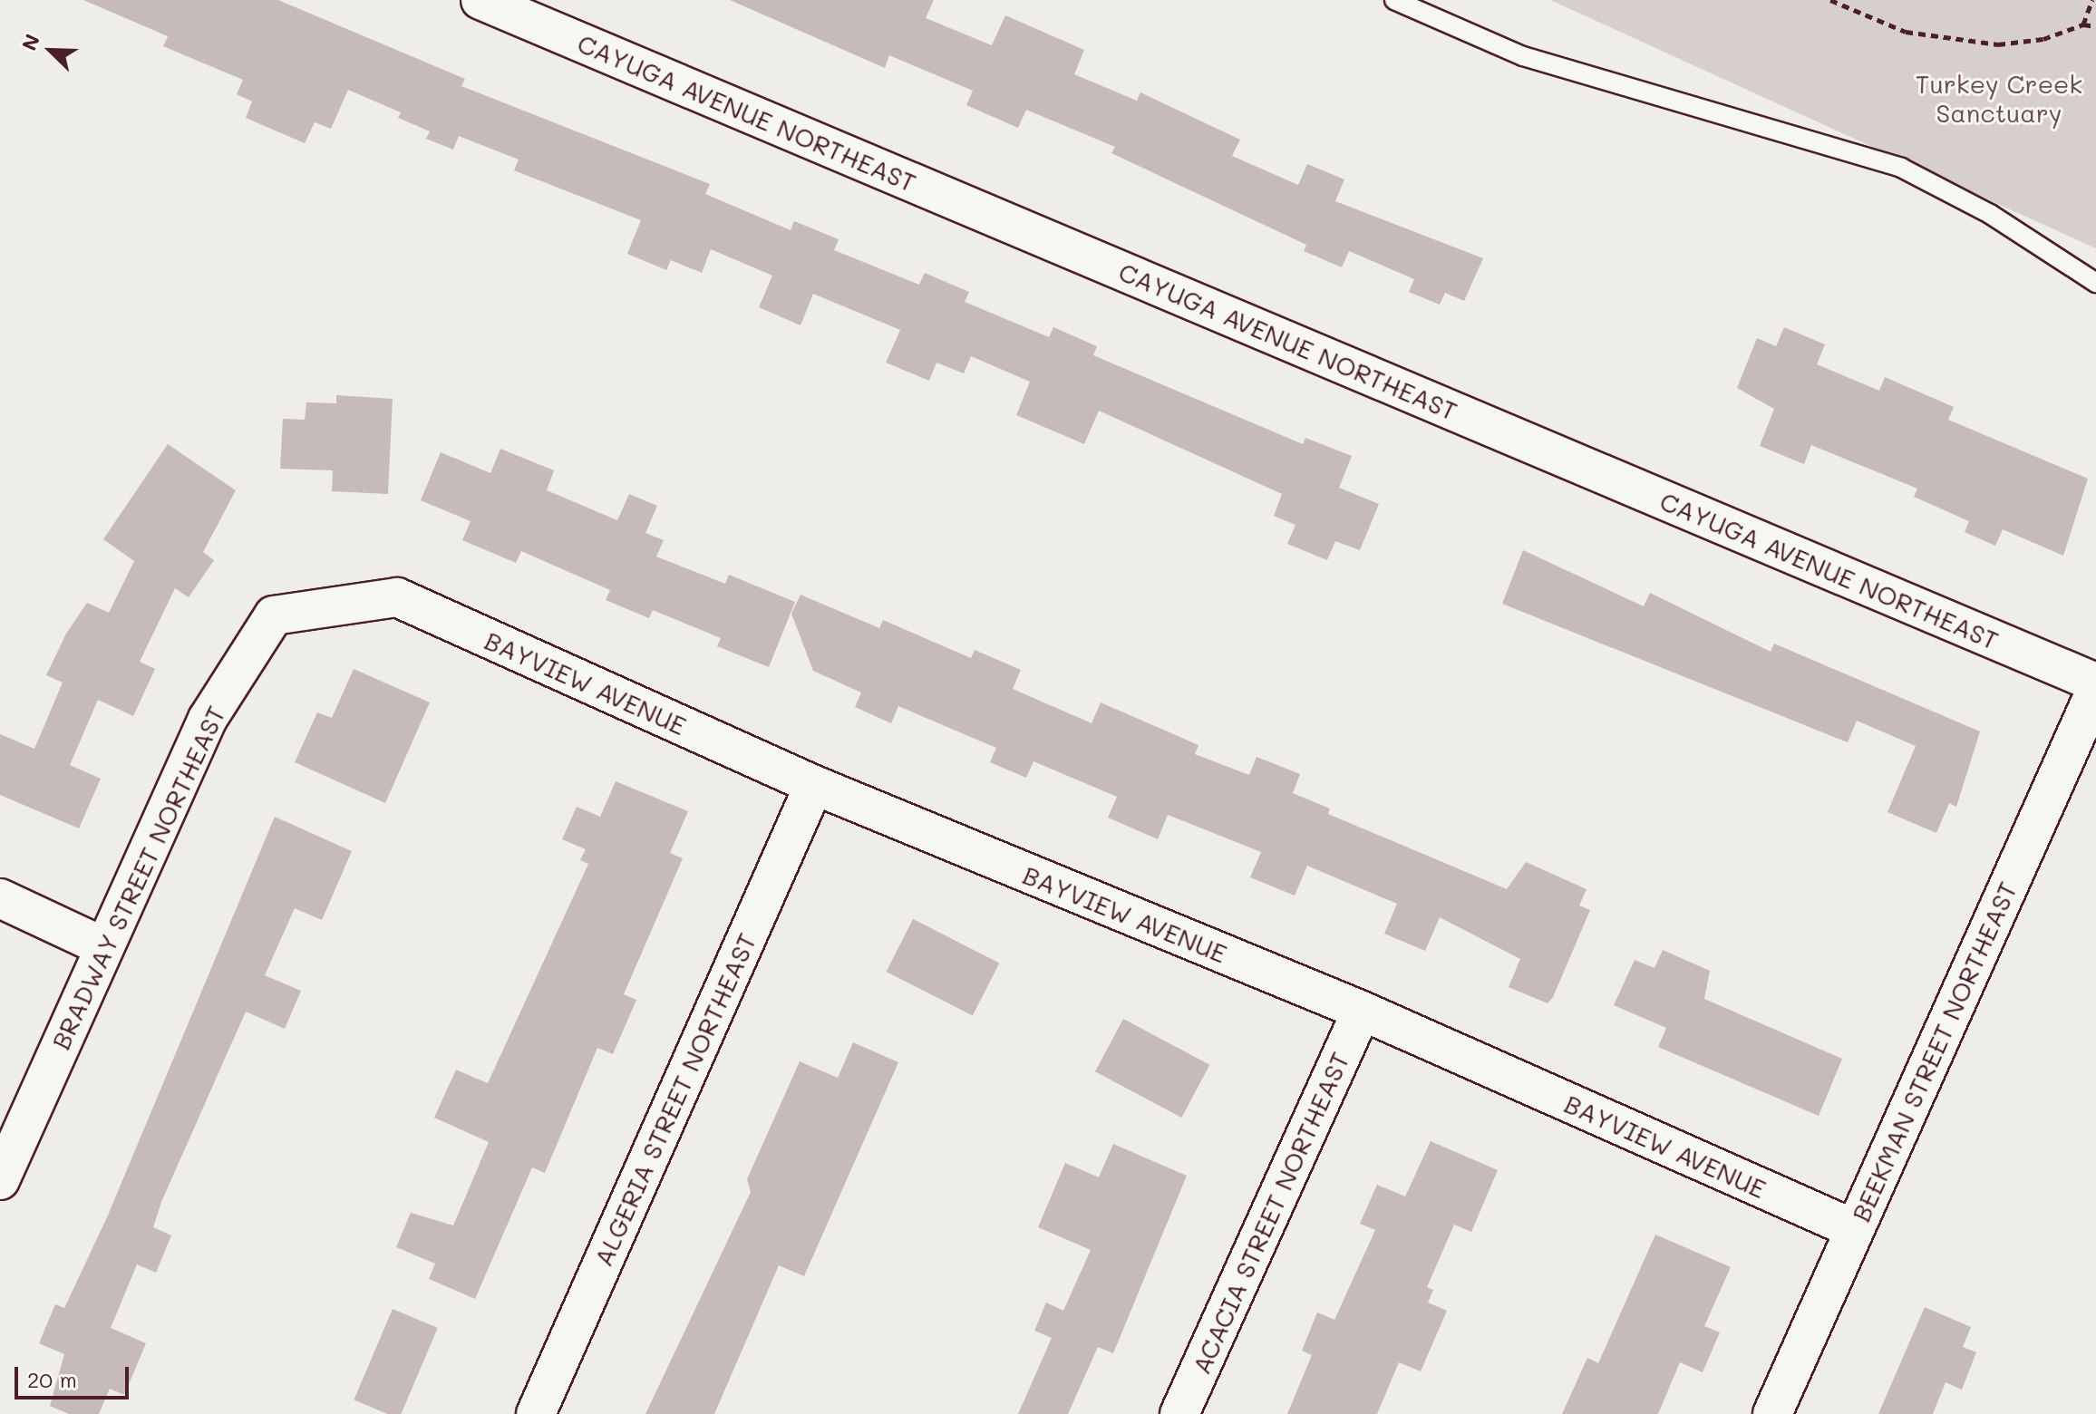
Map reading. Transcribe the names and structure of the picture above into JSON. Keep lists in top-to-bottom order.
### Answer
{
  "streets": {
    "street": [
      "CAYUGA AVENUE NORTHEAST",
      "BAYVIEW AVENUE",
      "BRADWAY STREET NORTHEAST",
      "BEEKMAN STREET NORTHEAST",
      "ALGERIA STREET NORTHEAST",
      "ACACIA STREET NORTHEAST"
    ]
  },
  "crossings": [
    ["BAYVIEW AVENUE", "BRADWAY STREET NORTHEAST"],
    ["BAYVIEW AVENUE", "BEEKMAN STREET NORTHEAST"],
    ["BAYVIEW AVENUE", "ALGERIA STREET NORTHEAST"],
    ["BAYVIEW AVENUE", "ACACIA STREET NORTHEAST"]
  ],
  "parks": ["Turkey Creek Sanctuary"],
  "scale_bar": "20 m",
  "north": "top left"
}
